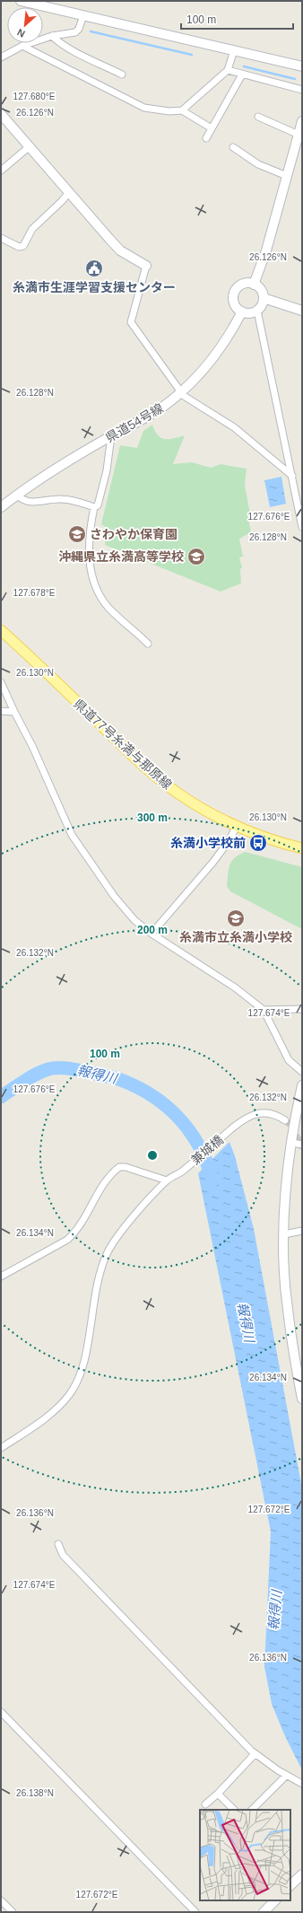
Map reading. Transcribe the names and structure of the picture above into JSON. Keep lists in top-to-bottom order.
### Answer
{
  "streets": {
    "main road": ["県道54号線", "県道77号糸満与那原線"],
    "street": ["兼城橋"]
  },
  "water": ["報得川"],
  "places": {
    "public building": ["糸満市生涯学習支援センター"],
    "school or university": ["さわやか保育園", "沖縄県立糸満高等学校", "糸満市立糸満小学校"],
    "bus stop": ["糸満小学校前"]
  },
  "scale_bar": "100 m",
  "north": "bottom left",
  "coordinates": [
    "127.680°E",
    "26.126°N",
    "26.128°N",
    "127.676°E",
    "127.678°E",
    "26.130°N",
    "26.132°N",
    "127.674°E",
    "26.134°N",
    "127.672°E",
    "26.136°N",
    "26.138°N"
  ],
  "rings": ["300 m", "200 m", "100 m"]
}
